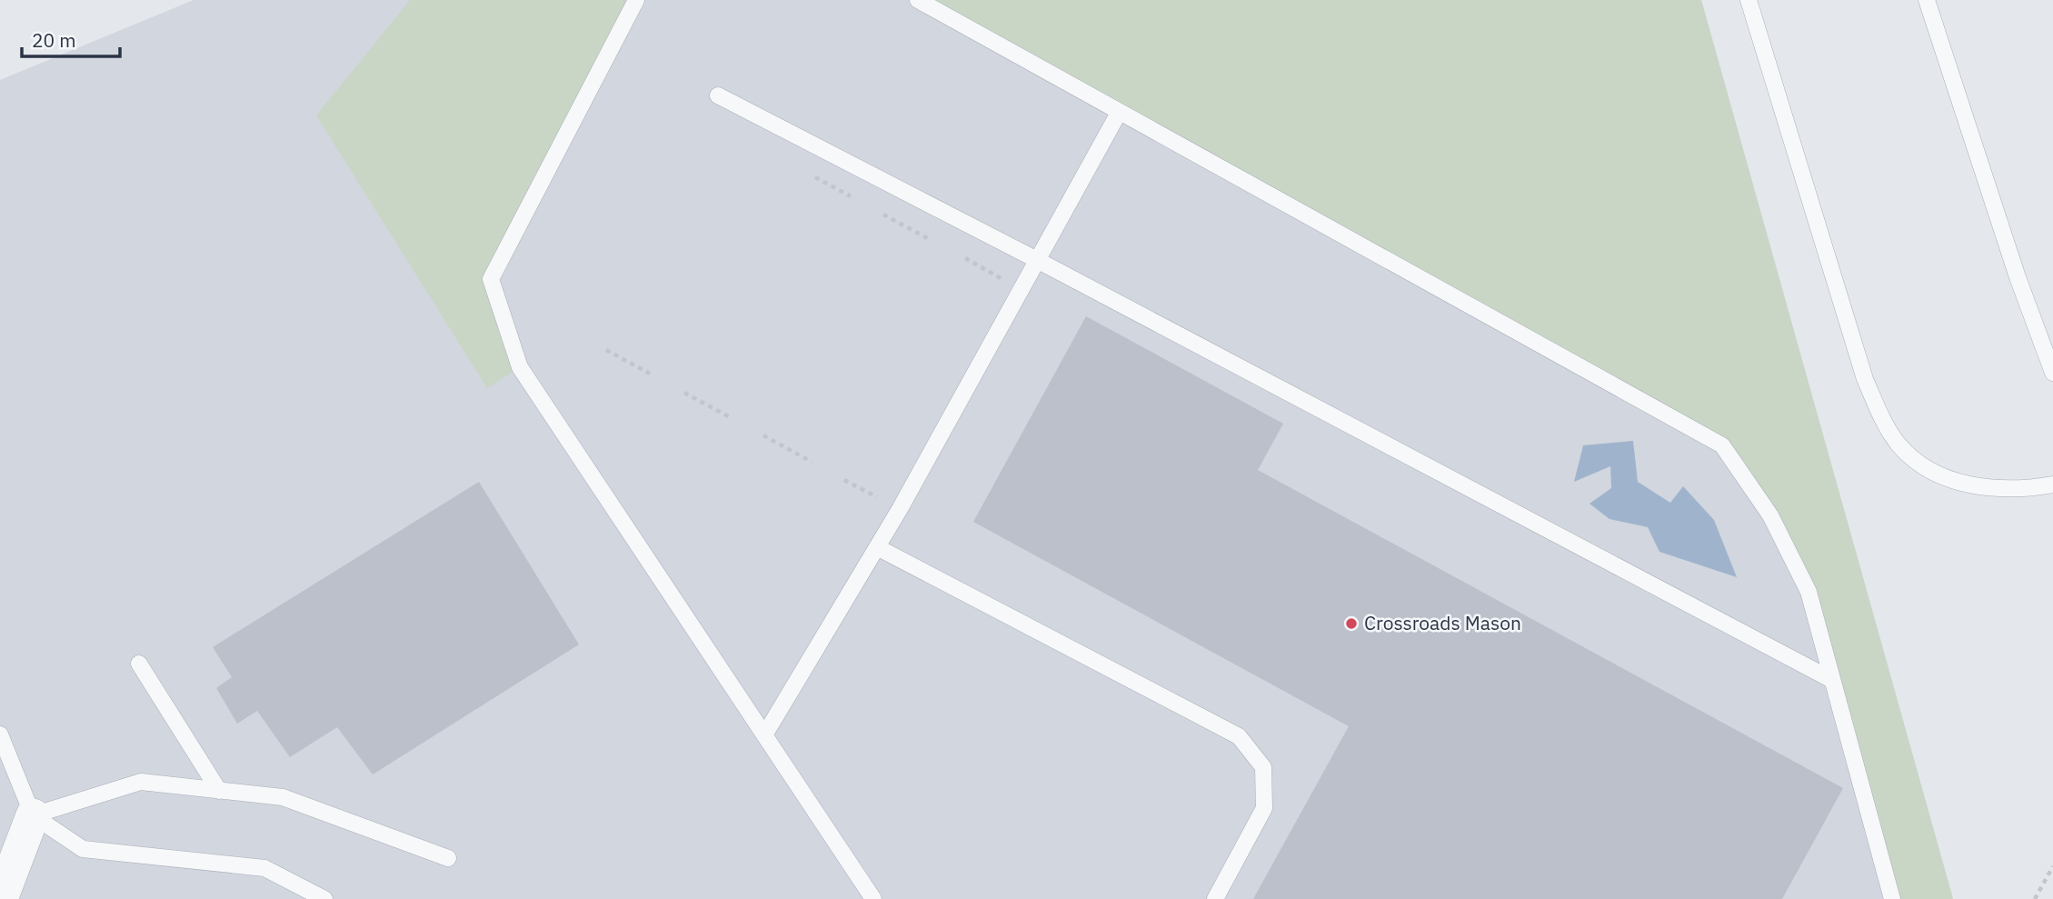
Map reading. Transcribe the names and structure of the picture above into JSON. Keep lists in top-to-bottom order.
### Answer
{
  "places": ["Crossroads Mason"],
  "scale_bar": "20 m"
}
